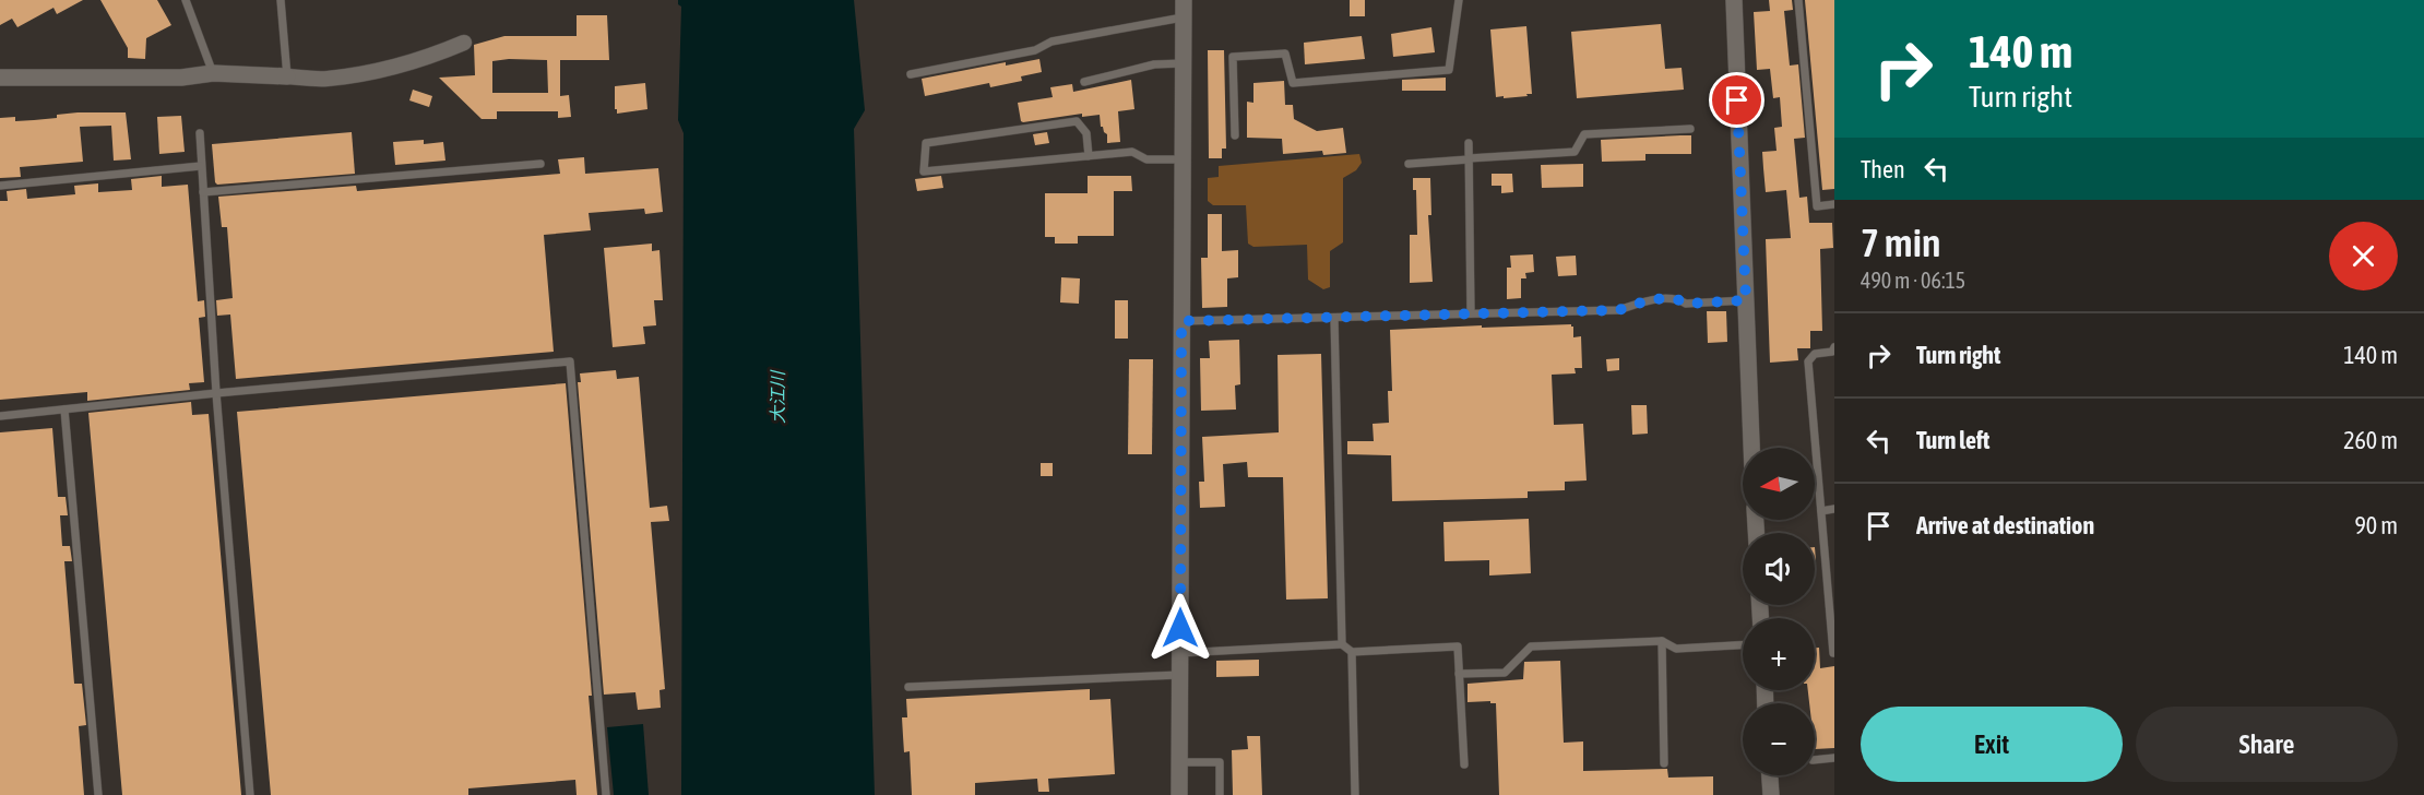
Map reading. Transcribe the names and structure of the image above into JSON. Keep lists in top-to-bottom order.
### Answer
{
  "water": ["大江川"],
  "north": "left",
  "page": {
    "turn": ["140 m", "Turn right"],
    "then": "Then",
    "heading": ["7 min", "490 m · 06:15"],
    "list": [
      {
        "name": "Turn right",
        "value": "140 m"
      },
      {
        "name": "Turn left",
        "value": "260 m"
      },
      {
        "name": "Arrive at destination",
        "value": "90 m"
      }
    ],
    "map_buttons": ["+", "−"],
    "buttons": ["Exit", "Share"]
  }
}
